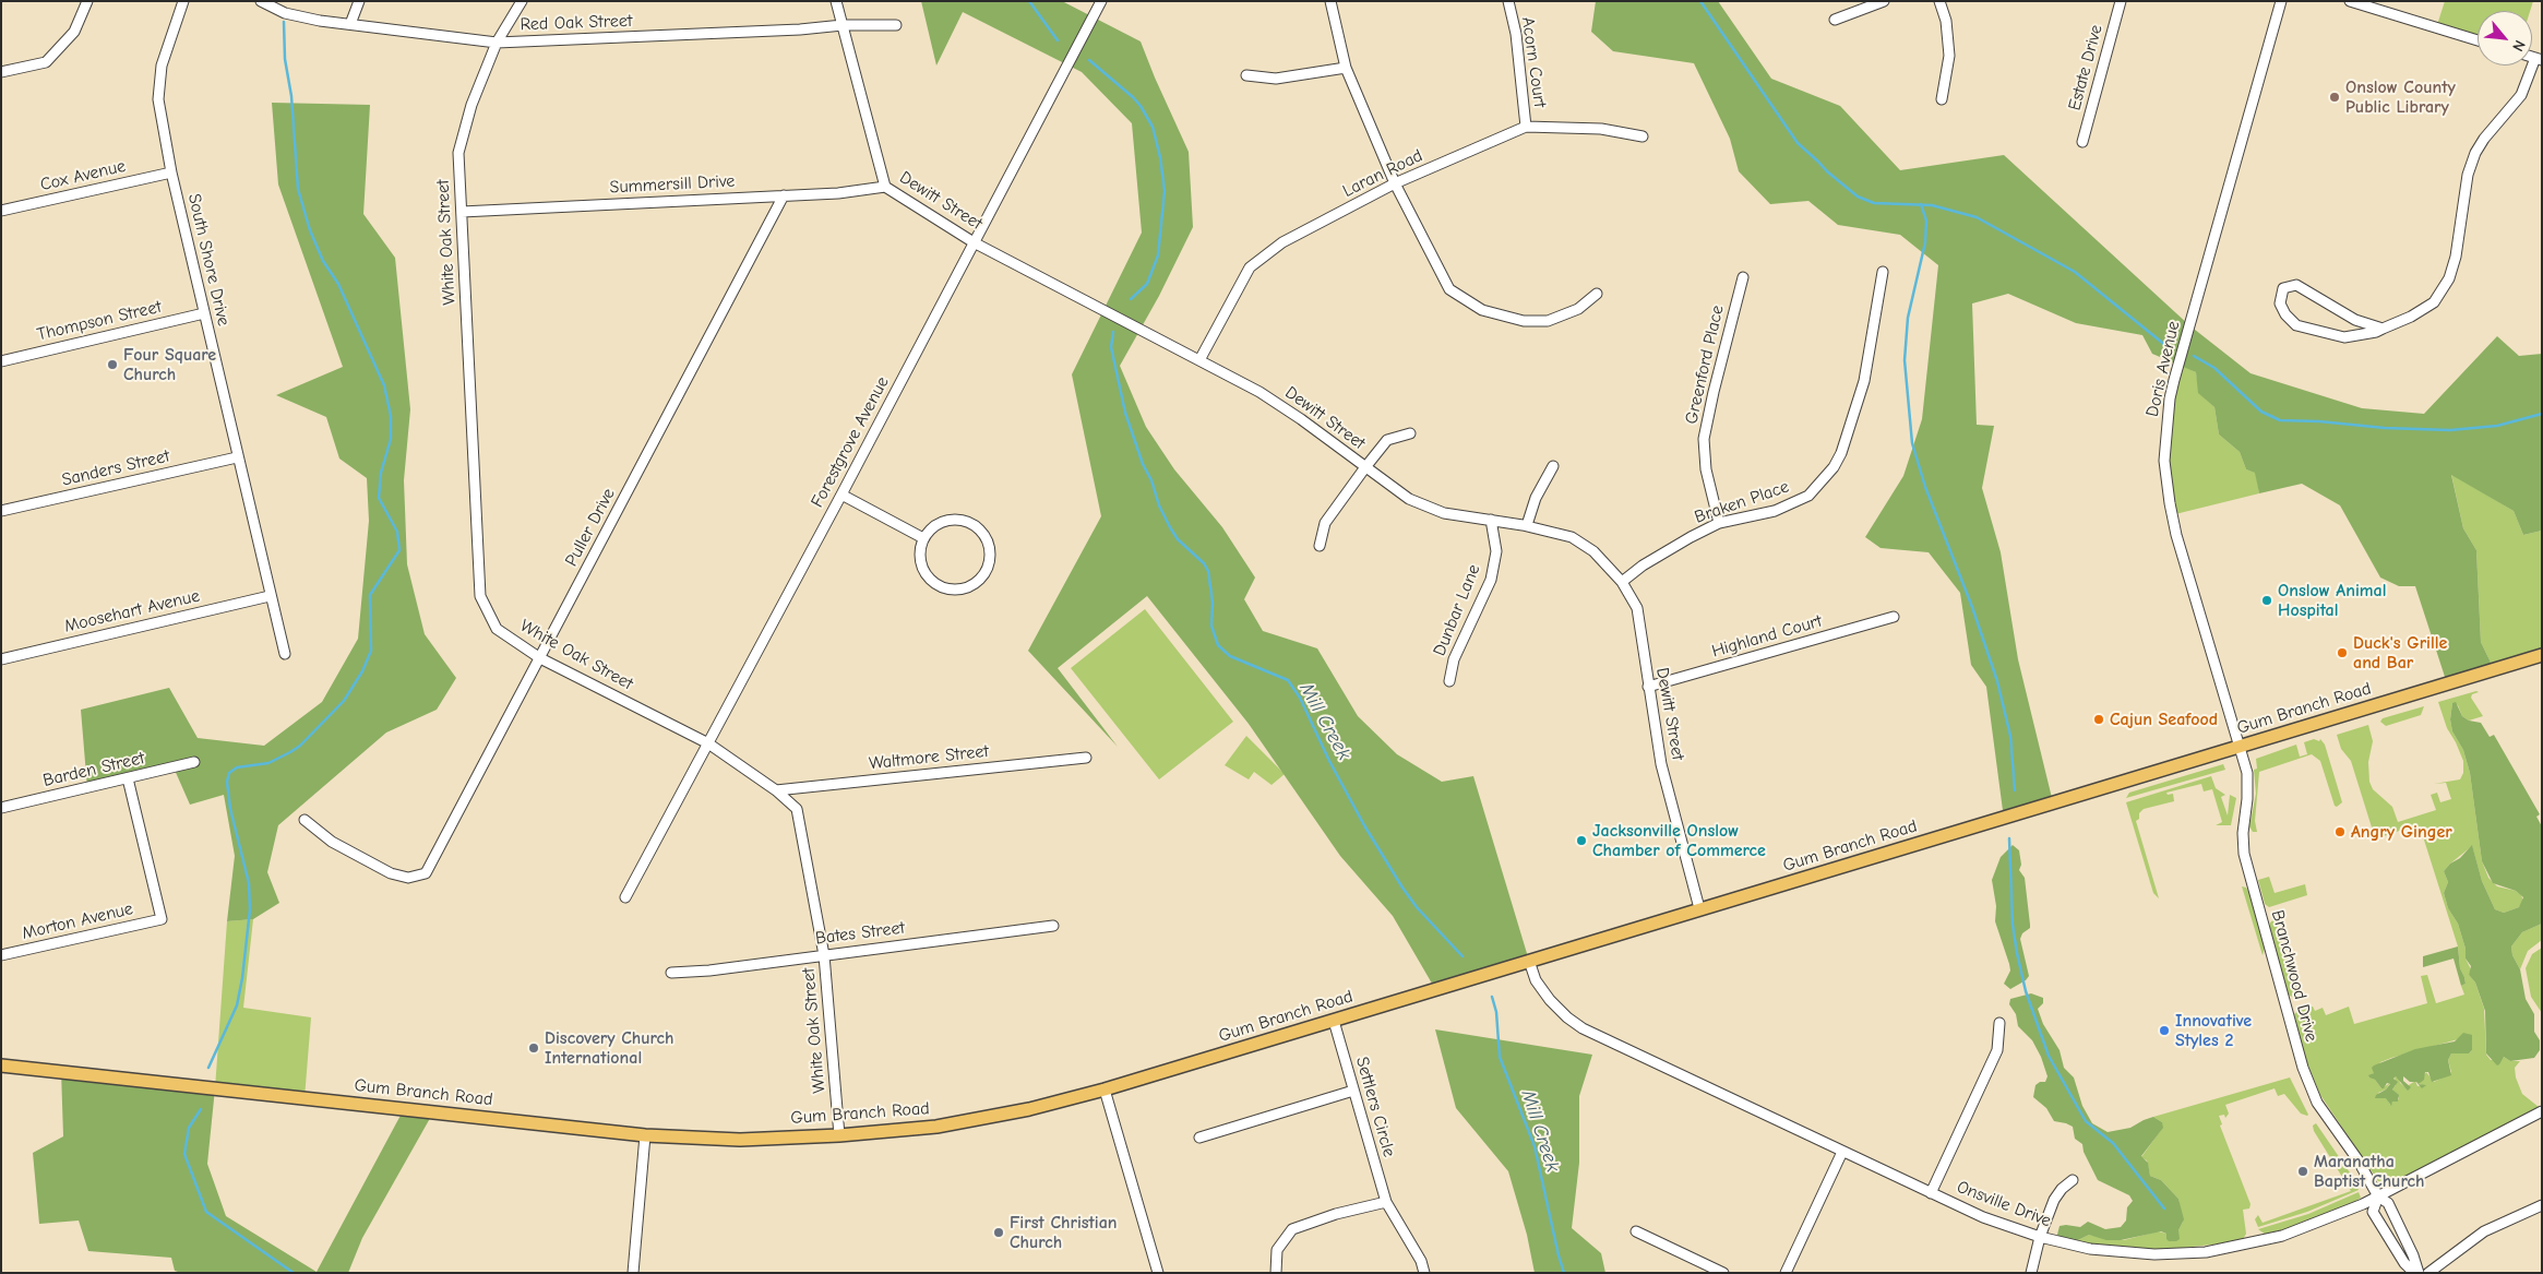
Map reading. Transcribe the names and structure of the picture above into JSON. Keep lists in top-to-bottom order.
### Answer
{
  "streets": {
    "main road": ["Gum Branch Road"],
    "street": [
      "Red Oak Street",
      "Acorn Court",
      "Estate Drive",
      "Laran Road",
      "Cox Avenue",
      "Summersill Drive",
      "Dewitt Street",
      "White Oak Street",
      "South Shore Drive",
      "Thompson Street",
      "Greenford Place",
      "Doris Avenue",
      "Forestgrove Avenue",
      "Sanders Street",
      "Braken Place",
      "Puller Drive",
      "Dunbar Lane",
      "Moosehart Avenue",
      "Highland Court",
      "Waltmore Street",
      "Barden Street",
      "Morton Avenue",
      "Bates Street",
      "Branchwood Drive",
      "Settlers Circle",
      "Onsville Drive"
    ]
  },
  "crossings": [
    ["Red Oak Street", "Dewitt Street"],
    ["Red Oak Street", "White Oak Street"],
    ["Acorn Court", "Laran Road"],
    ["Laran Road", "Dewitt Street"],
    ["Cox Avenue", "South Shore Drive"],
    ["Summersill Drive", "Dewitt Street"],
    ["Summersill Drive", "White Oak Street"],
    ["Summersill Drive", "Puller Drive"],
    ["Dewitt Street", "Forestgrove Avenue"],
    ["Dewitt Street", "Braken Place"],
    ["Dewitt Street", "Dunbar Lane"],
    ["Dewitt Street", "Highland Court"],
    ["Dewitt Street", "Gum Branch Road"],
    ["White Oak Street", "Forestgrove Avenue"],
    ["White Oak Street", "Puller Drive"],
    ["White Oak Street", "Gum Branch Road"],
    ["White Oak Street", "Waltmore Street"],
    ["White Oak Street", "Bates Street"],
    ["South Shore Drive", "Thompson Street"],
    ["South Shore Drive", "Sanders Street"],
    ["South Shore Drive", "Moosehart Avenue"],
    ["Greenford Place", "Braken Place"],
    ["Doris Avenue", "Gum Branch Road"],
    ["Doris Avenue", "Branchwood Drive"],
    ["Gum Branch Road", "Branchwood Drive"],
    ["Gum Branch Road", "Settlers Circle"],
    ["Gum Branch Road", "Onsville Drive"],
    ["Barden Street", "Morton Avenue"],
    ["Branchwood Drive", "Onsville Drive"]
  ],
  "water": ["Mill Creek"],
  "places": [
    "Onslow County Public Library",
    "Four Square Church",
    "Onslow Animal Hospital",
    "Duck's Grille and Bar",
    "Cajun Seafood",
    "Angry Ginger",
    "Jacksonville Onslow Chamber of Commerce",
    "Innovative Styles 2",
    "Discovery Church International",
    "Maranatha Baptist Church",
    "First Christian Church"
  ],
  "north": "bottom right"
}
